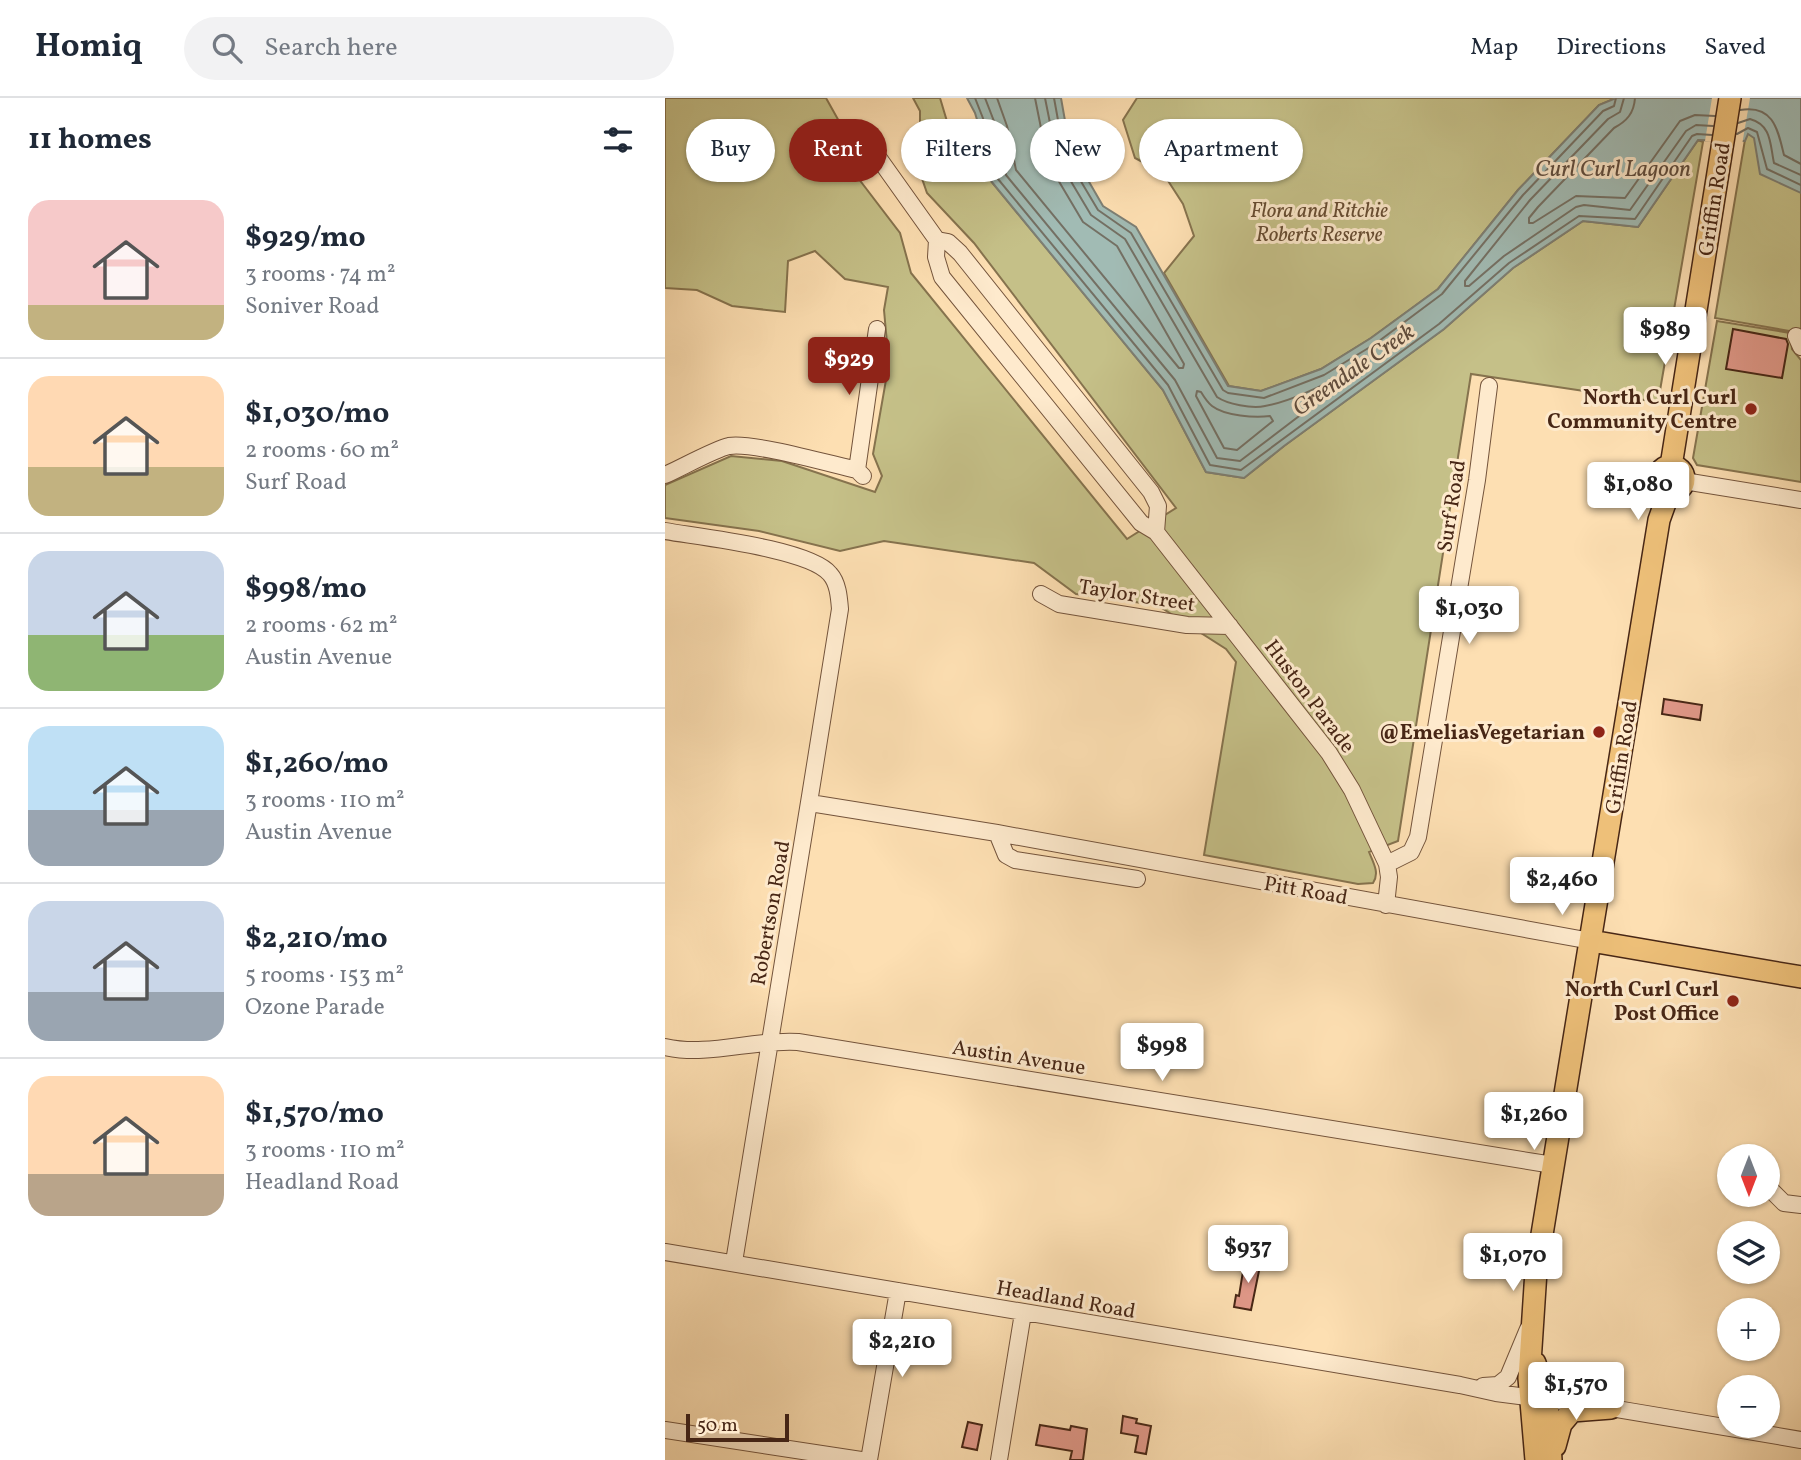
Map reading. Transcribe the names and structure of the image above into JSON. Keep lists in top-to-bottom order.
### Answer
{
  "streets": {
    "main road": ["Griffin Road", "Pitt Road"],
    "street": [
      "Surf Road",
      "Taylor Street",
      "Huston Parade",
      "Robertson Road",
      "Austin Avenue",
      "Headland Road"
    ]
  },
  "crossings": [
    ["Griffin Road", "Pitt Road"],
    ["Griffin Road", "Austin Avenue"],
    ["Griffin Road", "Headland Road"],
    ["Surf Road", "Huston Parade"],
    ["Taylor Street", "Huston Parade"],
    ["Huston Parade", "Pitt Road"],
    ["Pitt Road", "Robertson Road"],
    ["Robertson Road", "Austin Avenue"],
    ["Robertson Road", "Headland Road"]
  ],
  "water": ["Curl Curl Lagoon", "Greendale Creek"],
  "parks": ["Flora and Ritchie Roberts Reserve"],
  "places": ["North Curl Curl Community Centre", "@EmeliasVegetarian", "North Curl Curl Post Office"],
  "scale_bar": "50 m",
  "north": "bottom",
  "page": {
    "header": "Homiq",
    "search": "Search here",
    "nav": ["Map", "Directions", "Saved"],
    "heading": "11 homes",
    "chip": [
      "Buy",
      "Rent",
      "Filters",
      "New",
      "Apartment"
    ],
    "list": [
      {
        "name": "$929/mo",
        "note": "3 rooms · 74 m² · Soniver Road"
      },
      {
        "name": "$1,030/mo",
        "note": "2 rooms · 60 m² · Surf Road"
      },
      {
        "name": "$998/mo",
        "note": "2 rooms · 62 m² · Austin Avenue"
      },
      {
        "name": "$1,260/mo",
        "note": "3 rooms · 110 m² · Austin Avenue"
      },
      {
        "name": "$2,210/mo",
        "note": "5 rooms · 153 m² · Ozone Parade"
      },
      {
        "name": "$1,570/mo",
        "note": "3 rooms · 110 m² · Headland Road"
      }
    ],
    "price": [
      "$989",
      "$929",
      "$1,080",
      "$1,030",
      "$2,460",
      "$998",
      "$1,260",
      "$937",
      "$1,070",
      "$2,210",
      "$1,570"
    ],
    "map_buttons": ["+", "−"],
    "scale": "50 m"
  }
}
